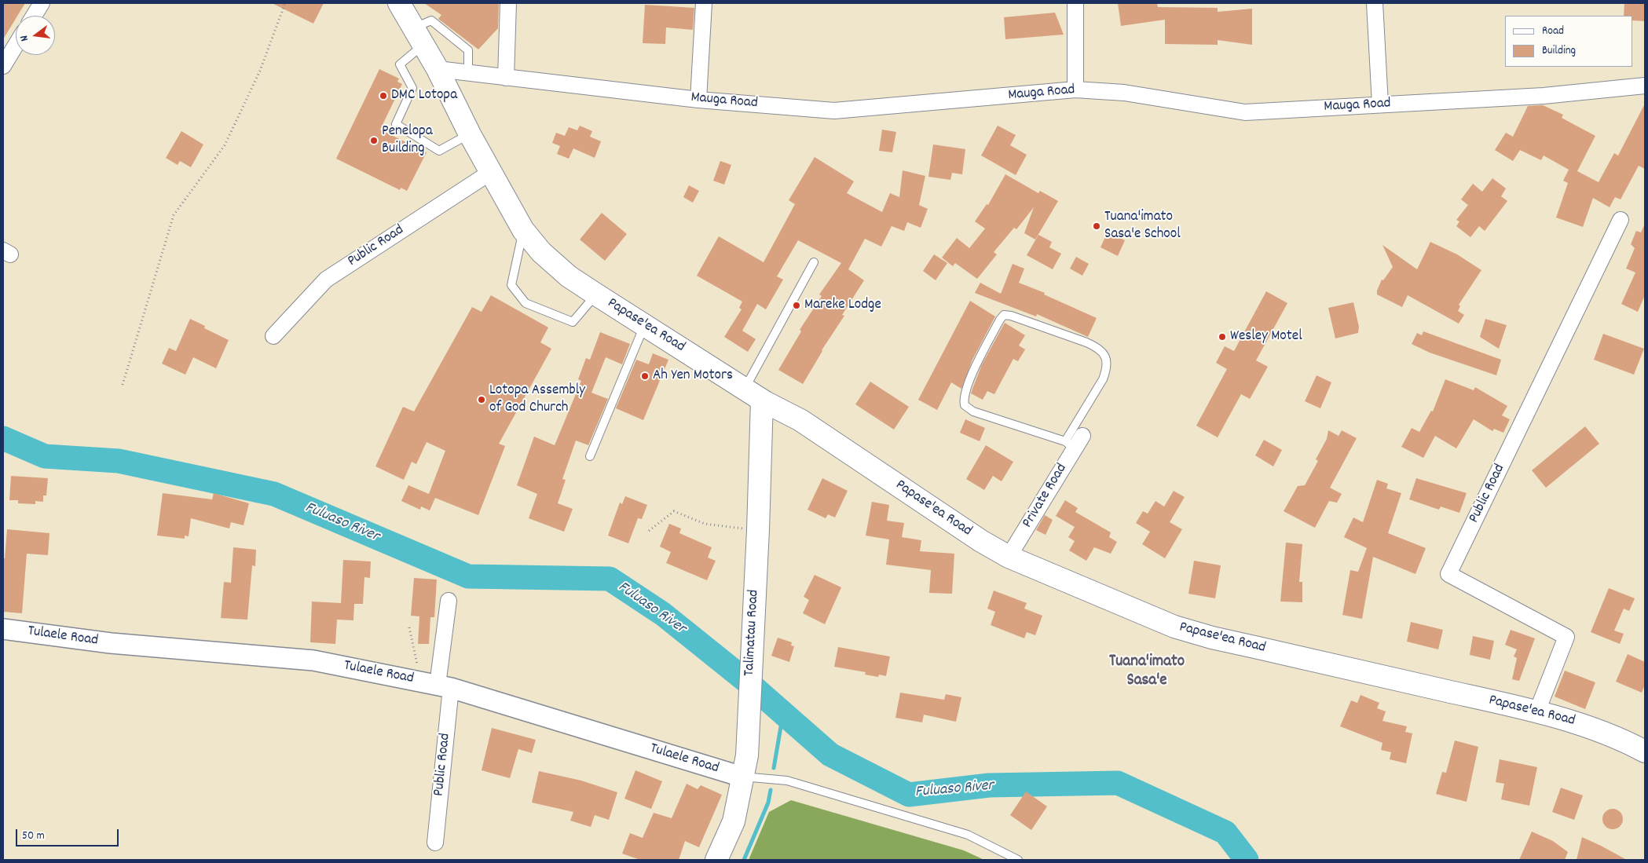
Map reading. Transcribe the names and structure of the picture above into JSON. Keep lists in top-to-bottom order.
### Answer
{
  "streets": {
    "main road": ["Papase'ea Road", "Talimatau Road"],
    "street": [
      "Mauga Road",
      "Public Road",
      "Private Road",
      "Tulaele Road"
    ]
  },
  "crossings": [
    ["Mauga Road", "Papase'ea Road"],
    ["Public Road", "Papase'ea Road"],
    ["Public Road", "Tulaele Road"],
    ["Papase'ea Road", "Private Road"],
    ["Papase'ea Road", "Talimatau Road"],
    ["Talimatau Road", "Tulaele Road"]
  ],
  "districts": ["Tuana'imato Sasa'e"],
  "water": ["Fuluaso River"],
  "places": [
    "DMC Lotopa",
    "Penelopa Building",
    "Tuana'imato Sasa'e School",
    "Mareke Lodge",
    "Wesley Motel",
    "Ah Yen Motors",
    "Lotopa Assembly of God Church"
  ],
  "legend": ["Road", "Building"],
  "scale_bar": "50 m",
  "north": "left"
}
